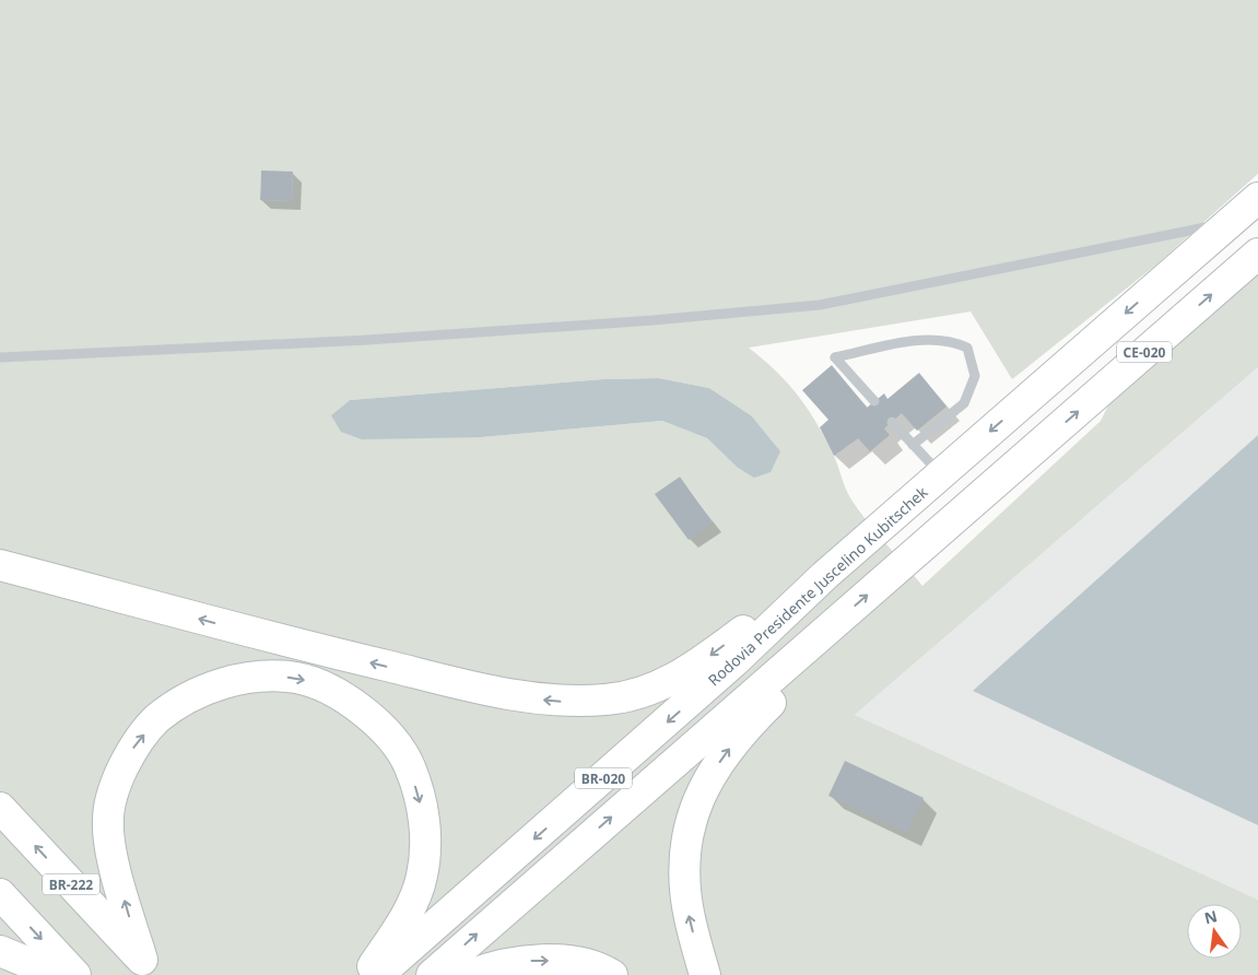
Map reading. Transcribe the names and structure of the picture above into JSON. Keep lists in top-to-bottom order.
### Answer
{
  "streets": {
    "highway": [
      "CE-020",
      "Rodovia Presidente Juscelino Kubitschek",
      "BR-020",
      "BR-222"
    ]
  },
  "crossings": [
    ["CE-020", "BR-020"]
  ],
  "north": "top"
}
